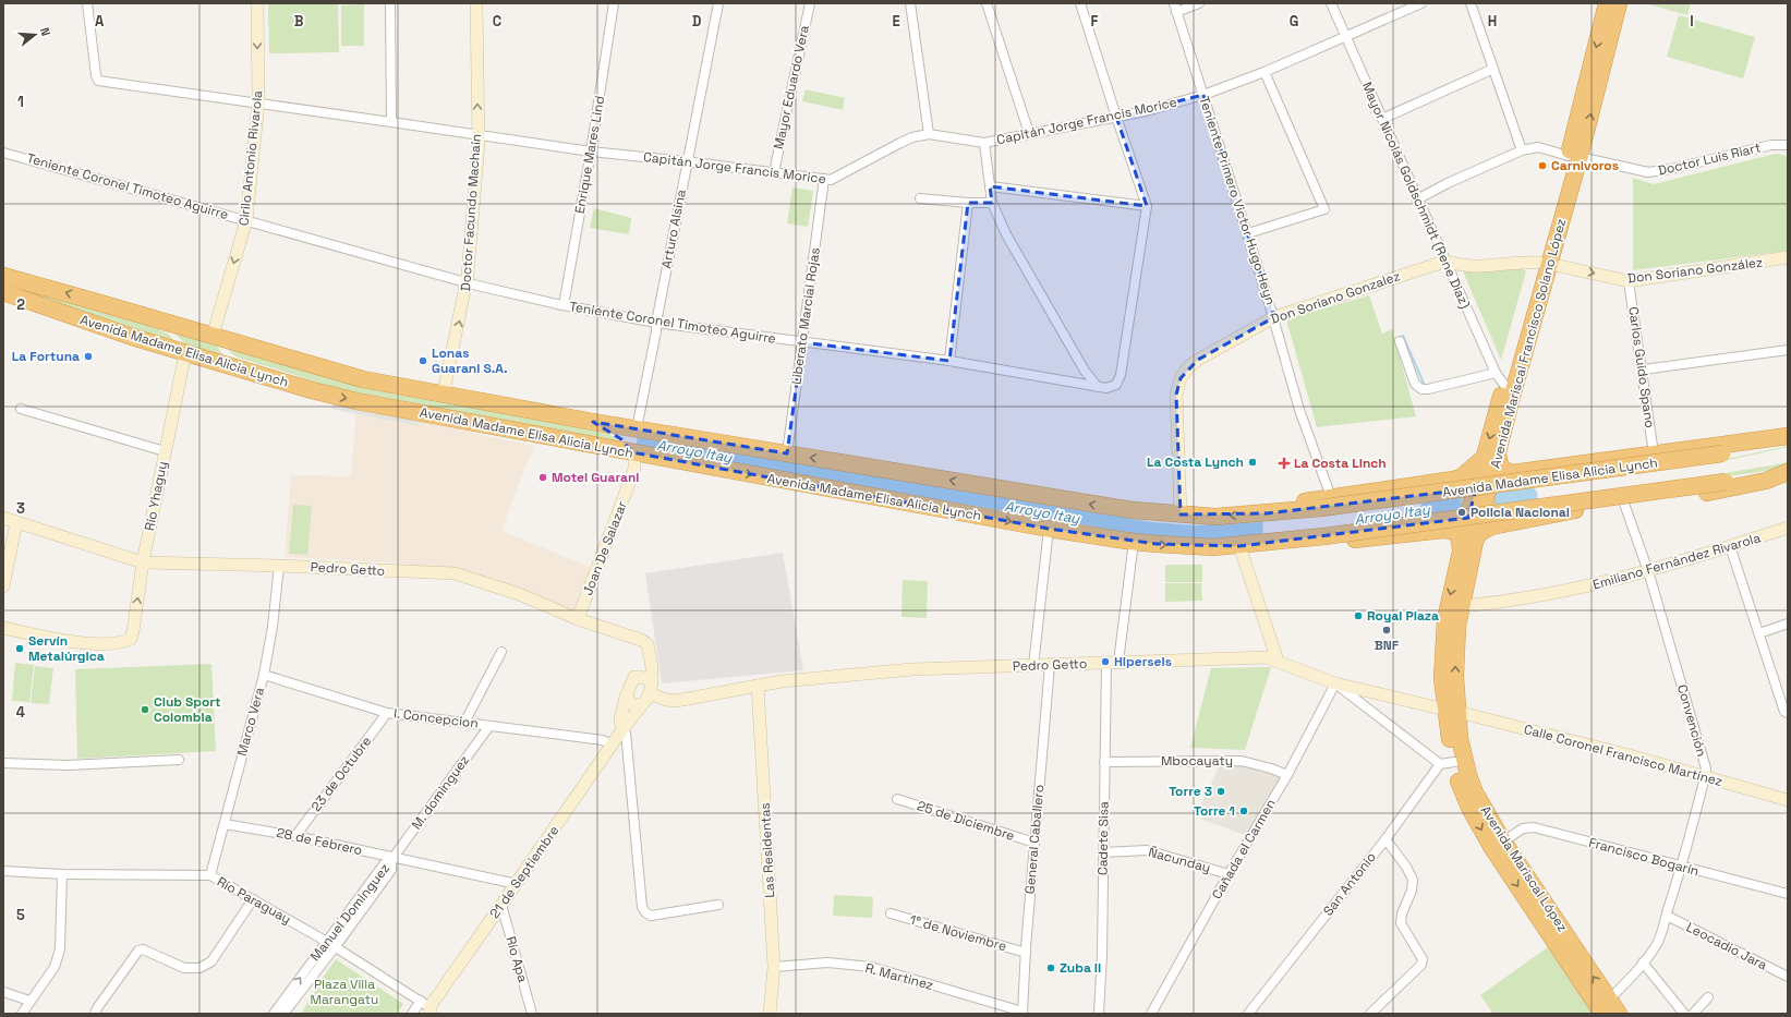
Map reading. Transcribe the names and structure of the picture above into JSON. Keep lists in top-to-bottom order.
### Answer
{
  "streets": {
    "highway": ["Avenida Mariscal Francisco Solano López", "Avenida Madame Elisa Alicia Lynch", "Avenida Mariscal López"],
    "street": [
      "Mayor Eduardo Vera",
      "Capitán Jorge Francis Morice",
      "Enrique Mares Lind",
      "Cirilo Antonio Rivarola",
      "Doctor Luis Riart",
      "Teniente Coronel Timoteo Aguirre",
      "Mayor Nicolás Goldschmidt (Rene Diaz)",
      "Teniente Primero Victor Hugo Heyn",
      "Doctor Facundo Machaín",
      "Arturo Alsina",
      "Don Soriano González",
      "Don Soriano Gonzalez",
      "Liberato Marcial Rojas",
      "Carlos Guido Spano",
      "Río Yhaguy",
      "Joan De Salazar",
      "Emiliano Fernández Rivarola",
      "Pedro Getto",
      "I. Concepcion",
      "Convención",
      "Marco Vera",
      "Calle Coronel Francisco Martínez",
      "Mbocayaty",
      "23 de Octubre",
      "M. dominguez",
      "25 de Diciembre",
      "Cadete Sisa",
      "General Caballero",
      "28 de Febrero",
      "Cañada el Carmen",
      "Las Residentas",
      "Francisco Bogarín",
      "Ñacunday",
      "21 de Septiembre",
      "San Antonio",
      "Río Paraguay",
      "Manuel Dominguez",
      "1° de Noviembre",
      "Leocadio Jara",
      "Río Apa",
      "R. Martinez"
    ]
  },
  "crossings": [
    ["Mayor Eduardo Vera", "Capitán Jorge Francis Morice"],
    ["Capitán Jorge Francis Morice", "Enrique Mares Lind"],
    ["Capitán Jorge Francis Morice", "Cirilo Antonio Rivarola"],
    ["Capitán Jorge Francis Morice", "Mayor Nicolás Goldschmidt (Rene Diaz)"],
    ["Capitán Jorge Francis Morice", "Teniente Primero Victor Hugo Heyn"],
    ["Capitán Jorge Francis Morice", "Doctor Facundo Machaín"],
    ["Capitán Jorge Francis Morice", "Arturo Alsina"],
    ["Capitán Jorge Francis Morice", "Liberato Marcial Rojas"],
    ["Enrique Mares Lind", "Teniente Coronel Timoteo Aguirre"],
    ["Cirilo Antonio Rivarola", "Teniente Coronel Timoteo Aguirre"],
    ["Cirilo Antonio Rivarola", "Avenida Madame Elisa Alicia Lynch"],
    ["Doctor Luis Riart", "Mayor Nicolás Goldschmidt (Rene Diaz)"],
    ["Doctor Luis Riart", "Avenida Mariscal Francisco Solano López"],
    ["Teniente Coronel Timoteo Aguirre", "Doctor Facundo Machaín"],
    ["Teniente Coronel Timoteo Aguirre", "Arturo Alsina"],
    ["Teniente Coronel Timoteo Aguirre", "Liberato Marcial Rojas"],
    ["Mayor Nicolás Goldschmidt (Rene Diaz)", "Don Soriano Gonzalez"],
    ["Mayor Nicolás Goldschmidt (Rene Diaz)", "Avenida Mariscal Francisco Solano López"],
    ["Teniente Primero Victor Hugo Heyn", "Don Soriano Gonzalez"],
    ["Teniente Primero Victor Hugo Heyn", "Avenida Madame Elisa Alicia Lynch"],
    ["Doctor Facundo Machaín", "Avenida Madame Elisa Alicia Lynch"],
    ["Arturo Alsina", "Avenida Madame Elisa Alicia Lynch"],
    ["Don Soriano González", "Don Soriano Gonzalez"],
    ["Don Soriano González", "Avenida Mariscal Francisco Solano López"],
    ["Don Soriano González", "Carlos Guido Spano"],
    ["Don Soriano Gonzalez", "Avenida Mariscal Francisco Solano López"],
    ["Don Soriano Gonzalez", "Avenida Madame Elisa Alicia Lynch"],
    ["Liberato Marcial Rojas", "Avenida Madame Elisa Alicia Lynch"],
    ["Avenida Mariscal Francisco Solano López", "Emiliano Fernández Rivarola"],
    ["Avenida Mariscal Francisco Solano López", "Pedro Getto"],
    ["Avenida Mariscal Francisco Solano López", "Calle Coronel Francisco Martínez"],
    ["Avenida Mariscal Francisco Solano López", "Avenida Mariscal López"],
    ["Avenida Madame Elisa Alicia Lynch", "Río Yhaguy"],
    ["Avenida Madame Elisa Alicia Lynch", "Joan De Salazar"],
    ["Avenida Madame Elisa Alicia Lynch", "Cadete Sisa"],
    ["Río Yhaguy", "Pedro Getto"],
    ["Joan De Salazar", "Pedro Getto"],
    ["Emiliano Fernández Rivarola", "Convención"],
    ["Pedro Getto", "Marco Vera"],
    ["Pedro Getto", "Calle Coronel Francisco Martínez"],
    ["Pedro Getto", "Cadete Sisa"],
    ["Pedro Getto", "General Caballero"],
    ["Pedro Getto", "Cañada el Carmen"],
    ["Pedro Getto", "Las Residentas"],
    ["Pedro Getto", "Avenida Mariscal López"],
    ["Pedro Getto", "21 de Septiembre"],
    ["I. Concepcion", "Marco Vera"],
    ["I. Concepcion", "23 de Octubre"],
    ["I. Concepcion", "M. dominguez"],
    ["I. Concepcion", "21 de Septiembre"],
    ["Convención", "Calle Coronel Francisco Martínez"],
    ["Convención", "Francisco Bogarín"],
    ["Convención", "Avenida Mariscal López"],
    ["Convención", "Leocadio Jara"],
    ["Marco Vera", "28 de Febrero"],
    ["Marco Vera", "Río Paraguay"],
    ["Calle Coronel Francisco Martínez", "Avenida Mariscal López"],
    ["Mbocayaty", "Cadete Sisa"],
    ["Mbocayaty", "Cañada el Carmen"],
    ["23 de Octubre", "28 de Febrero"],
    ["M. dominguez", "28 de Febrero"],
    ["M. dominguez", "Manuel Dominguez"],
    ["25 de Diciembre", "General Caballero"],
    ["Cadete Sisa", "Ñacunday"],
    ["General Caballero", "1° de Noviembre"],
    ["General Caballero", "R. Martinez"],
    ["28 de Febrero", "21 de Septiembre"],
    ["28 de Febrero", "Manuel Dominguez"],
    ["Cañada el Carmen", "Ñacunday"],
    ["Las Residentas", "R. Martinez"],
    ["Francisco Bogarín", "Avenida Mariscal López"],
    ["Avenida Mariscal López", "San Antonio"],
    ["21 de Septiembre", "Río Paraguay"],
    ["21 de Septiembre", "Río Apa"],
    ["Río Paraguay", "Manuel Dominguez"]
  ],
  "one_way": ["Cirilo Antonio Rivarola"],
  "water": ["Arroyo Itay"],
  "parks": ["Plaza Villa Marangatu"],
  "places": {
    "other": [
      "Carnivoros",
      "La Fortuna",
      "Lonas Guarani S.A.",
      "La Costa Lynch",
      "Motel Guarani",
      "Policia Nacional",
      "Royal Plaza",
      "BNF",
      "Servín Metalúrgica",
      "Hiperseis",
      "Club Sport Colombia",
      "Torre 3",
      "Torre 1",
      "Zuba II"
    ],
    "health": ["La Costa Linch"]
  },
  "north": "right",
  "grid": {
    "columns": [
      "A",
      "B",
      "C",
      "D",
      "E",
      "F",
      "G",
      "H",
      "I"
    ],
    "rows": [
      "1",
      "2",
      "3",
      "4",
      "5"
    ]
  }
}
